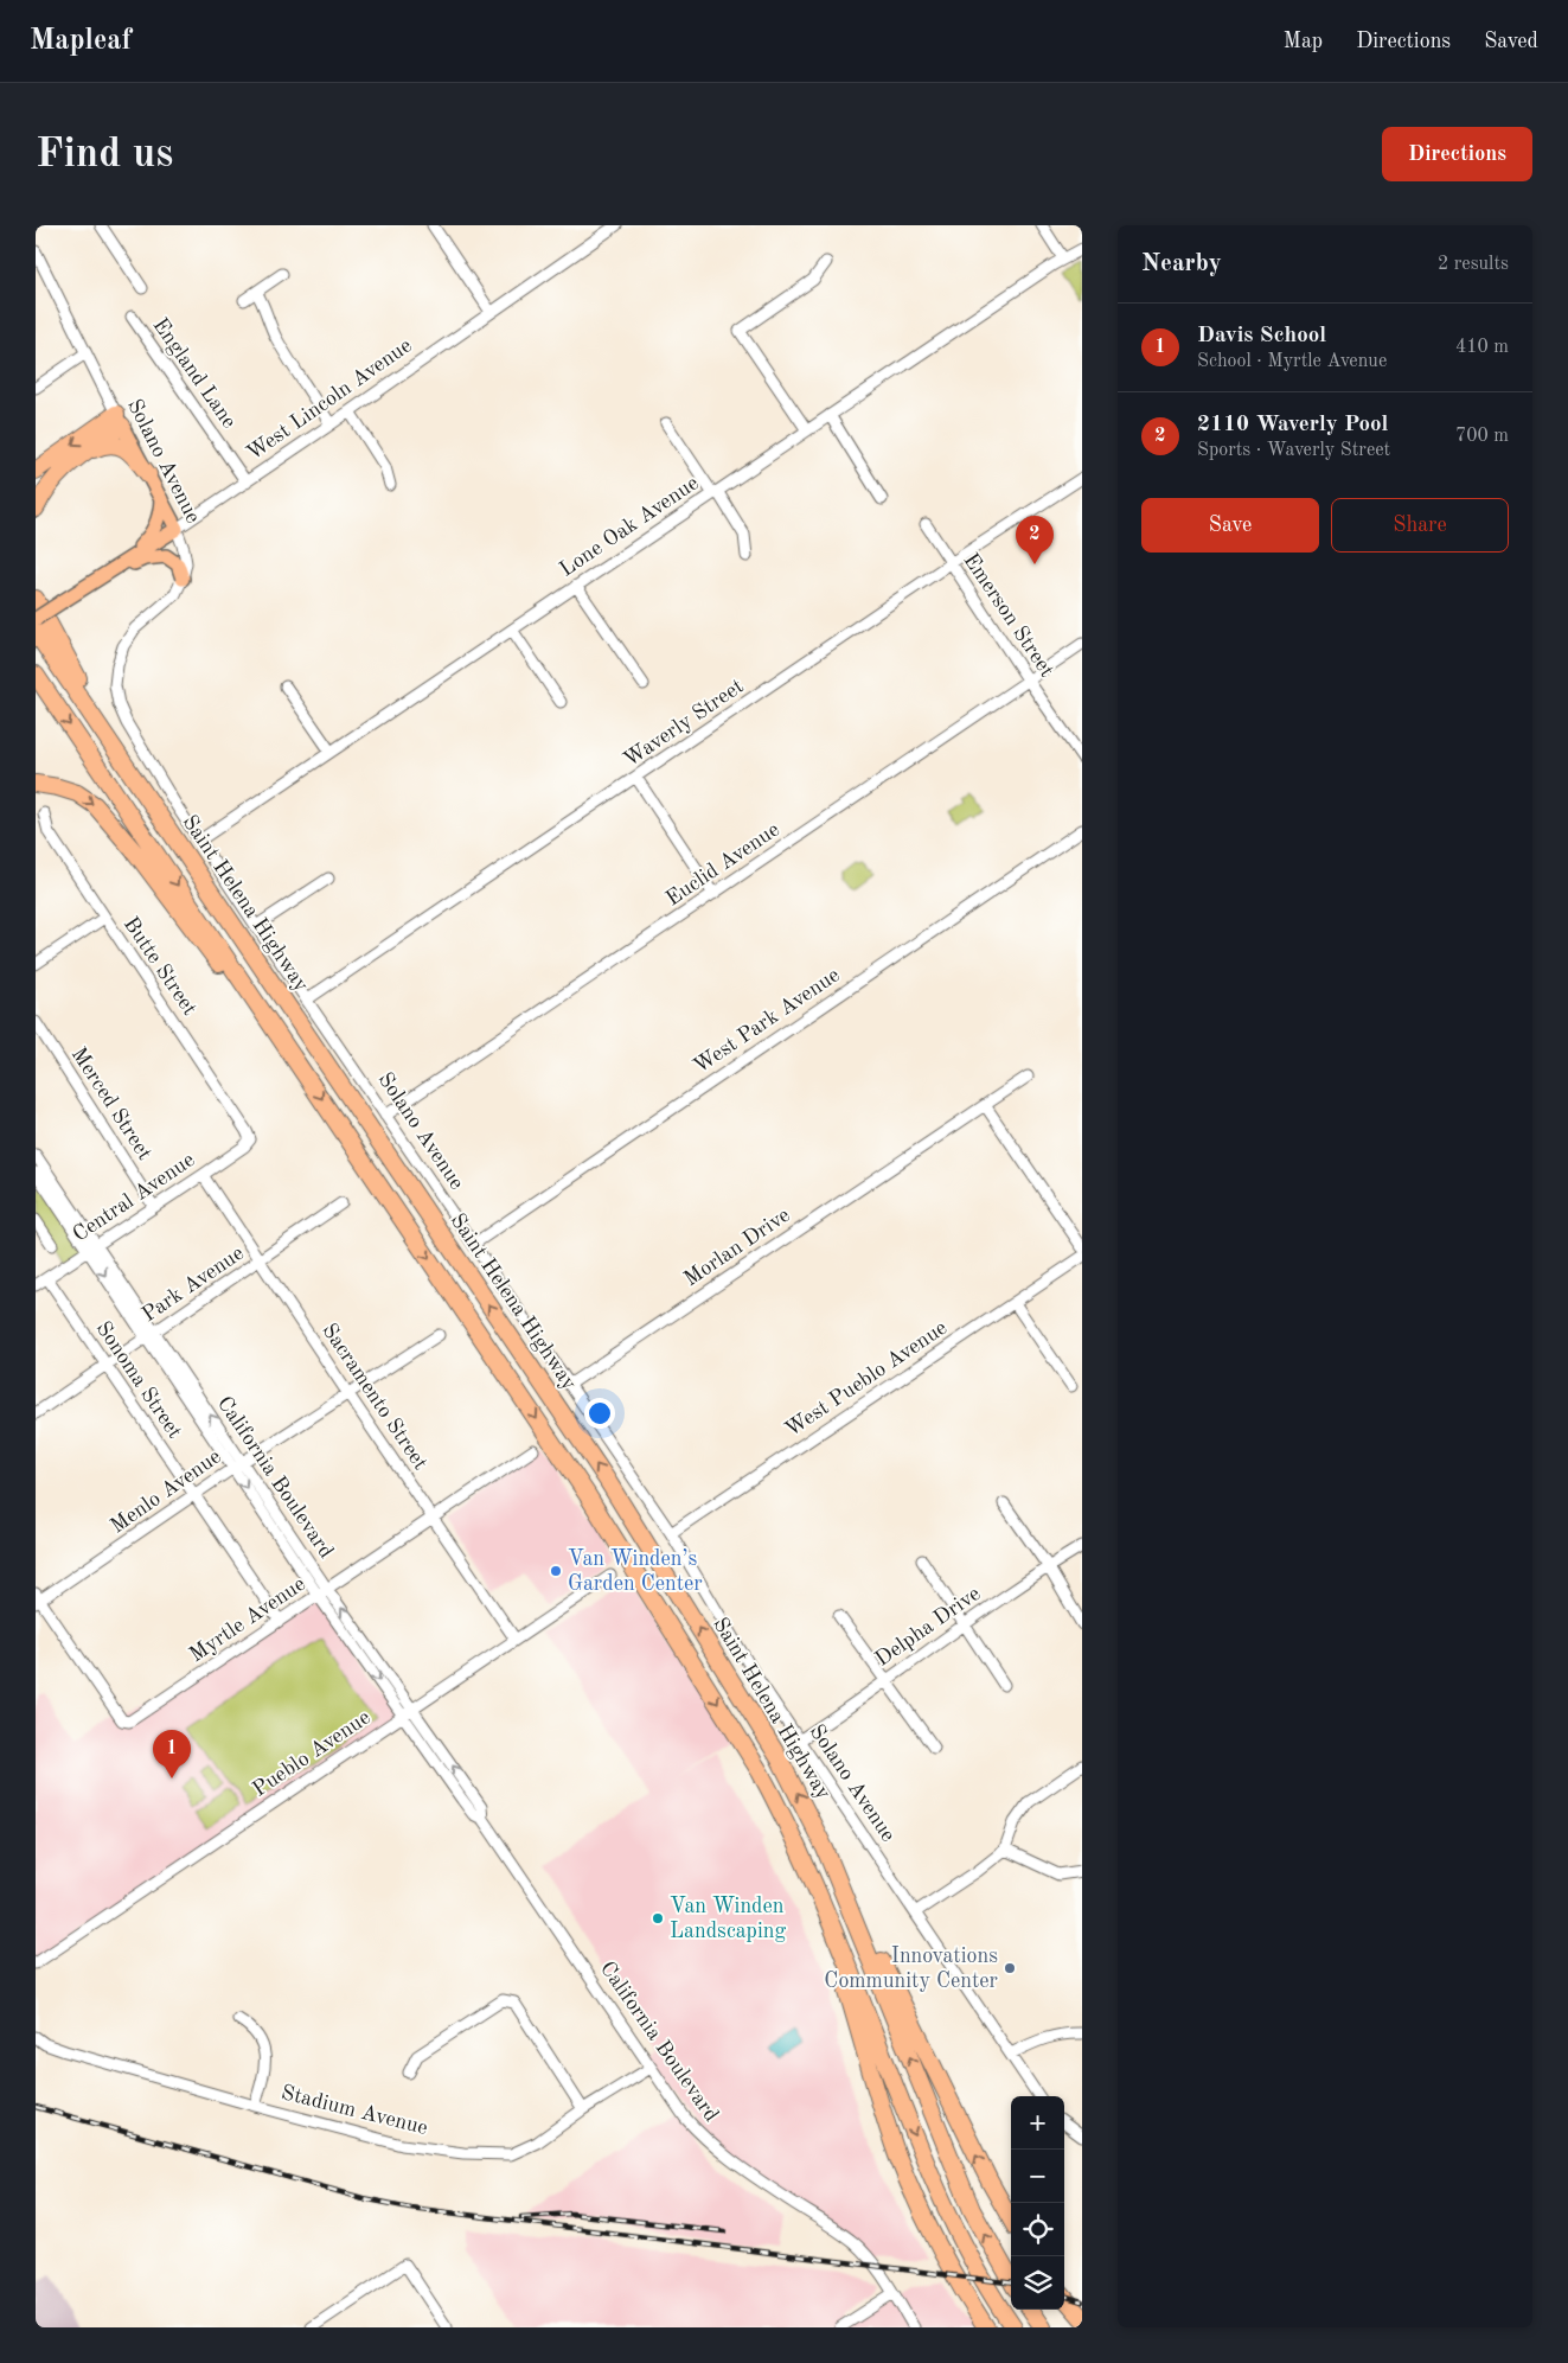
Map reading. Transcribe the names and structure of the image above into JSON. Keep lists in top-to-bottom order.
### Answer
{
  "streets": {
    "highway": ["Saint Helena Highway"],
    "main road": ["West Lincoln Avenue", "Solano Avenue"],
    "street": [
      "England Lane",
      "Lone Oak Avenue",
      "Emerson Street",
      "Waverly Street",
      "Euclid Avenue",
      "Butte Street",
      "West Park Avenue",
      "Merced Street",
      "Central Avenue",
      "Morlan Drive",
      "Park Avenue",
      "West Pueblo Avenue",
      "Sonoma Street",
      "Sacramento Street",
      "California Boulevard",
      "Menlo Avenue",
      "Myrtle Avenue",
      "Delpha Drive",
      "Pueblo Avenue",
      "Stadium Avenue"
    ]
  },
  "crossings": [
    ["England Lane", "West Lincoln Avenue"],
    ["West Lincoln Avenue", "Solano Avenue"],
    ["Solano Avenue", "Lone Oak Avenue"],
    ["Solano Avenue", "Waverly Street"],
    ["Solano Avenue", "Euclid Avenue"],
    ["Solano Avenue", "West Park Avenue"],
    ["Solano Avenue", "Morlan Drive"],
    ["Solano Avenue", "West Pueblo Avenue"],
    ["Solano Avenue", "Delpha Drive"],
    ["Emerson Street", "Waverly Street"],
    ["Emerson Street", "Euclid Avenue"],
    ["Butte Street", "Central Avenue"],
    ["Merced Street", "Central Avenue"],
    ["Central Avenue", "Sonoma Street"],
    ["Central Avenue", "Sacramento Street"],
    ["Central Avenue", "California Boulevard"],
    ["Park Avenue", "Sonoma Street"],
    ["Park Avenue", "Sacramento Street"],
    ["Park Avenue", "California Boulevard"],
    ["Sonoma Street", "Menlo Avenue"],
    ["Sonoma Street", "Myrtle Avenue"],
    ["Sacramento Street", "Menlo Avenue"],
    ["Sacramento Street", "Myrtle Avenue"],
    ["Sacramento Street", "Pueblo Avenue"],
    ["California Boulevard", "Menlo Avenue"],
    ["California Boulevard", "Myrtle Avenue"],
    ["California Boulevard", "Pueblo Avenue"],
    ["California Boulevard", "Stadium Avenue"],
    ["Menlo Avenue", "Myrtle Avenue"]
  ],
  "places": ["Van Winden’s Garden Center", "Van Winden Landscaping", "Innovations Community Center"],
  "page": {
    "header": "Mapleaf",
    "nav": ["Map", "Directions", "Saved"],
    "buttons": [
      "Directions",
      ["Save", "Share"]
    ],
    "title": "Find us",
    "heading": ["Nearby", "2 results"],
    "list": [
      {
        "mark": "1",
        "name": "Davis School",
        "note": "School · Myrtle Avenue",
        "value": "410 m"
      },
      {
        "mark": "2",
        "name": "2110 Waverly Pool",
        "note": "Sports · Waverly Street",
        "value": "700 m"
      }
    ],
    "pins": ["2", "1"],
    "map_buttons": ["+", "−"]
  }
}
